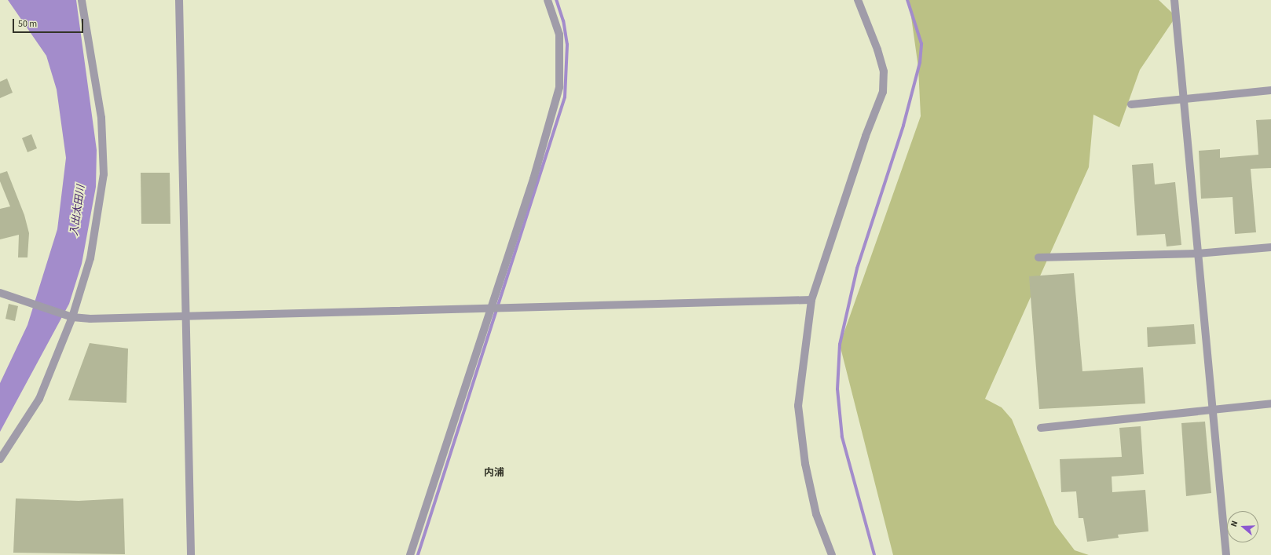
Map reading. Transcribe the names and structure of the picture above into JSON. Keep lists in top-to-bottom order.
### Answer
{
  "districts": ["内浦"],
  "water": ["入出太田川"],
  "scale_bar": "50 m",
  "north": "left"
}
